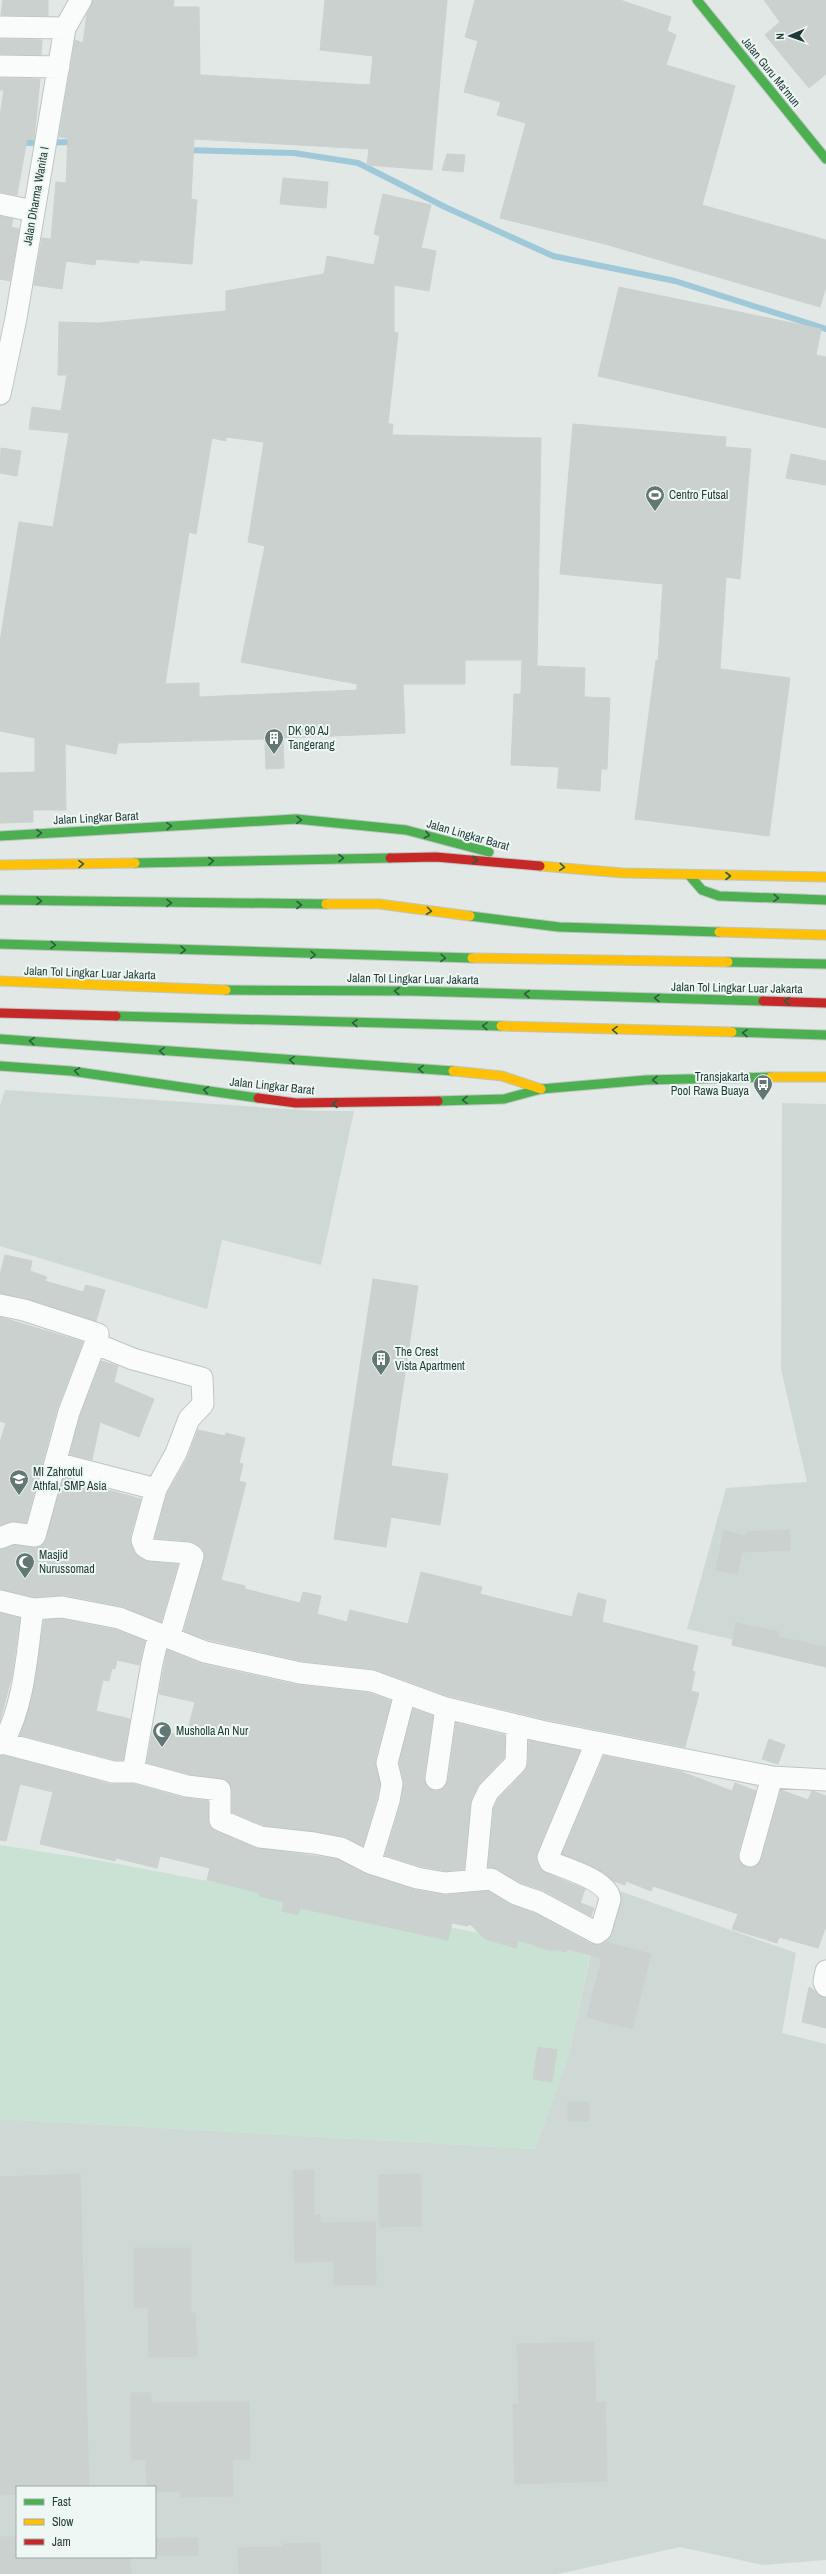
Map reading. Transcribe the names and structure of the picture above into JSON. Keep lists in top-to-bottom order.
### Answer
{
  "streets": {
    "main road": ["Jalan Guru Ma'mun", "Jalan Lingkar Barat", "Jalan Tol Lingkar Luar Jakarta"],
    "street": ["Jalan Dharma Wanita I"]
  },
  "places": {
    "sports": ["Centro Futsal"],
    "building": ["DK 90 AJ Tangerang", "The Crest Vista Apartment"],
    "bus stop": ["Transjakarta Pool Rawa Buaya"],
    "school or university": ["MI Zahrotul Athfal, SMP Asia"],
    "mosque": ["Masjid Nurussomad", "Musholla An Nur"]
  },
  "legend": ["Fast", "Slow", "Jam"],
  "north": "left"
}
